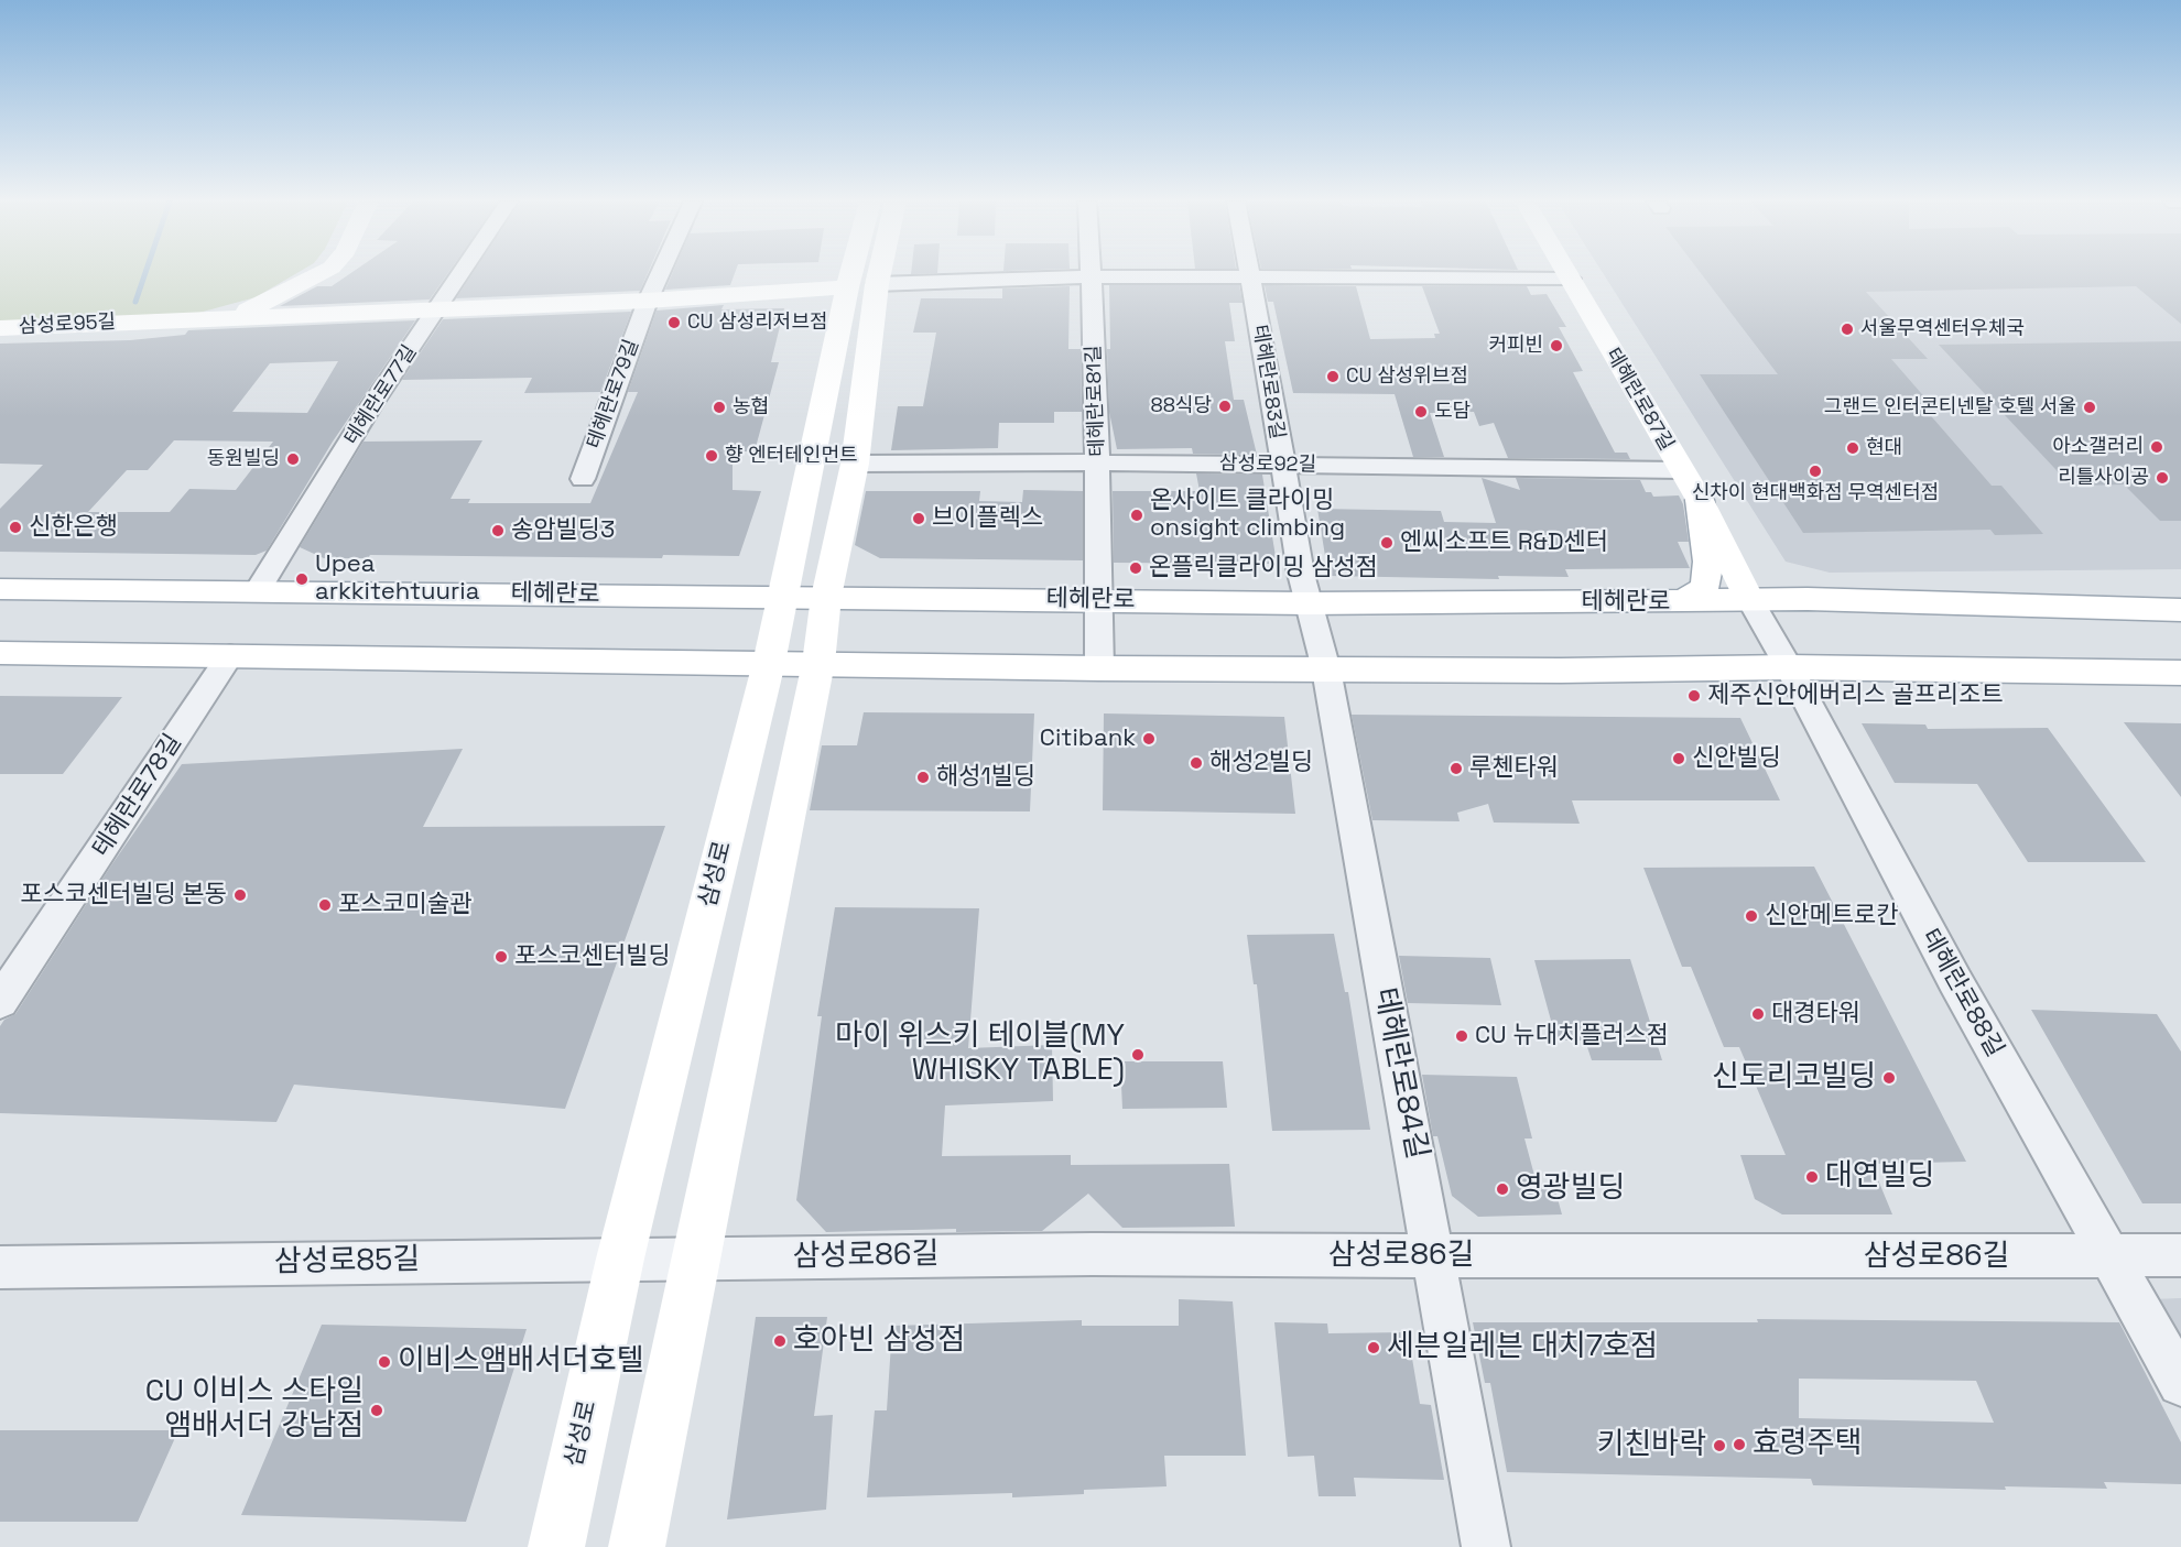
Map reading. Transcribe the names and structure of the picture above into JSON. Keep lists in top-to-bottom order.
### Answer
{
  "streets": {
    "main road": [
      "삼성로95길",
      "테헤란로87길",
      "테헤란로",
      "삼성로"
    ],
    "street": [
      "테헤란로83길",
      "테헤란로79길",
      "테헤란로77길",
      "테헤란로81길",
      "삼성로92길",
      "테헤란로78길",
      "테헤란로88길",
      "테헤란로84길",
      "삼성로86길",
      "삼성로85길"
    ]
  },
  "crossings": [
    ["삼성로95길", "테헤란로79길"],
    ["삼성로95길", "테헤란로77길"],
    ["삼성로95길", "삼성로"],
    ["테헤란로83길", "삼성로92길"],
    ["테헤란로83길", "테헤란로"],
    ["테헤란로83길", "테헤란로84길"],
    ["테헤란로77길", "테헤란로"],
    ["테헤란로87길", "삼성로92길"],
    ["테헤란로87길", "테헤란로"],
    ["테헤란로87길", "테헤란로88길"],
    ["테헤란로81길", "삼성로92길"],
    ["테헤란로81길", "테헤란로"],
    ["테헤란로", "삼성로"],
    ["테헤란로", "테헤란로88길"],
    ["테헤란로", "테헤란로84길"],
    ["삼성로", "삼성로85길"],
    ["테헤란로88길", "삼성로86길"],
    ["테헤란로84길", "삼성로86길"],
    ["삼성로86길", "삼성로85길"]
  ],
  "places": [
    "CU 삼성리저브점",
    "서울무역센터우체국",
    "커피빈",
    "CU 삼성위브점",
    "88식당",
    "농협",
    "그랜드 인터콘티넨탈 호텔 서울",
    "도담",
    "아소갤러리",
    "현대",
    "향 엔터테인먼트",
    "동원빌딩",
    "신차이 현대백화점 무역센터점",
    "리틀사이공",
    "온사이트 클라이밍 onsight climbing",
    "브이플렉스",
    "신한은행",
    "송암빌딩3",
    "엔씨소프트 R&D센터",
    "온플릭클라이밍 삼성점",
    "Upea arkkitehtuuria",
    "제주신안에버리스 골프리조트",
    "Citibank",
    "신안빌딩",
    "해성2빌딩",
    "루첸타워",
    "해성1빌딩",
    "포스코센터빌딩 본동",
    "포스코미술관",
    "신안메트로칸",
    "포스코센터빌딩",
    "대경타워",
    "CU 뉴대치플러스점",
    "마이 위스키 테이블(MY WHISKY TABLE)",
    "신도리코빌딩",
    "대연빌딩",
    "영광빌딩",
    "호아빈 삼성점",
    "세븐일레븐 대치7호점",
    "이비스앰배서더호텔",
    "CU 이비스 스타일 앰배서더 강남점",
    "효령주택",
    "키친바락"
  ]
}
